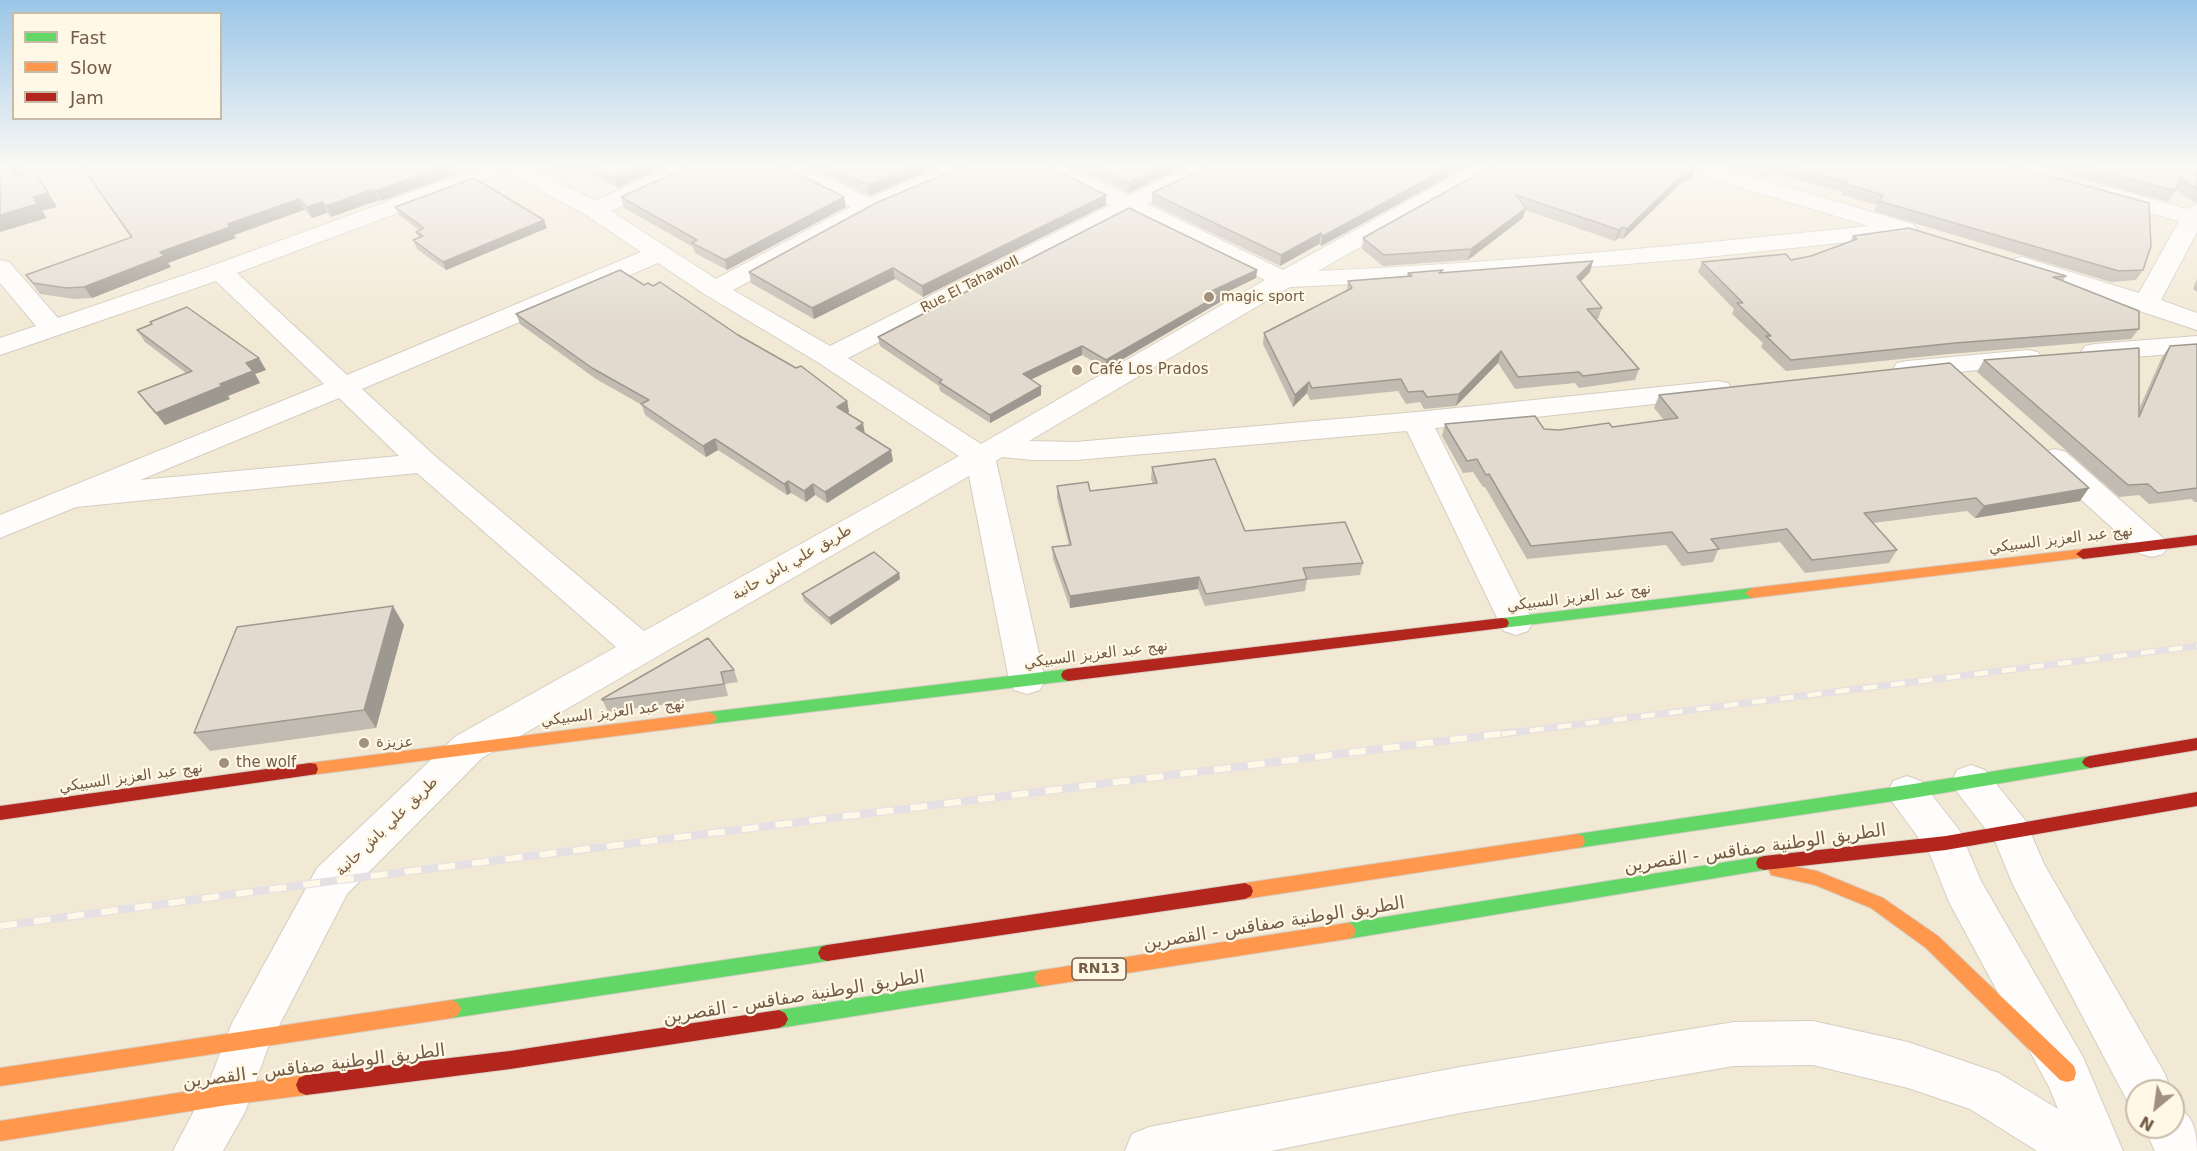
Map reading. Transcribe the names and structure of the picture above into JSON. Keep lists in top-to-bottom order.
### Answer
{
  "streets": {
    "main road": ["نهج عبد العزيز السبيكي", "الطريق الوطنية صفاقس - القصرين", "RN13"],
    "street": ["Rue El Tahawoll", "طريق علي باش حانبة"]
  },
  "crossings": [
    ["نهج عبد العزيز السبيكي", "طريق علي باش حانبة"],
    ["طريق علي باش حانبة", "الطريق الوطنية صفاقس - القصرين"]
  ],
  "places": [
    "magic sport",
    "Café Los Prados",
    "عزيزة",
    "the wolf"
  ],
  "legend": ["Fast", "Slow", "Jam"],
  "north": "bottom left"
}
